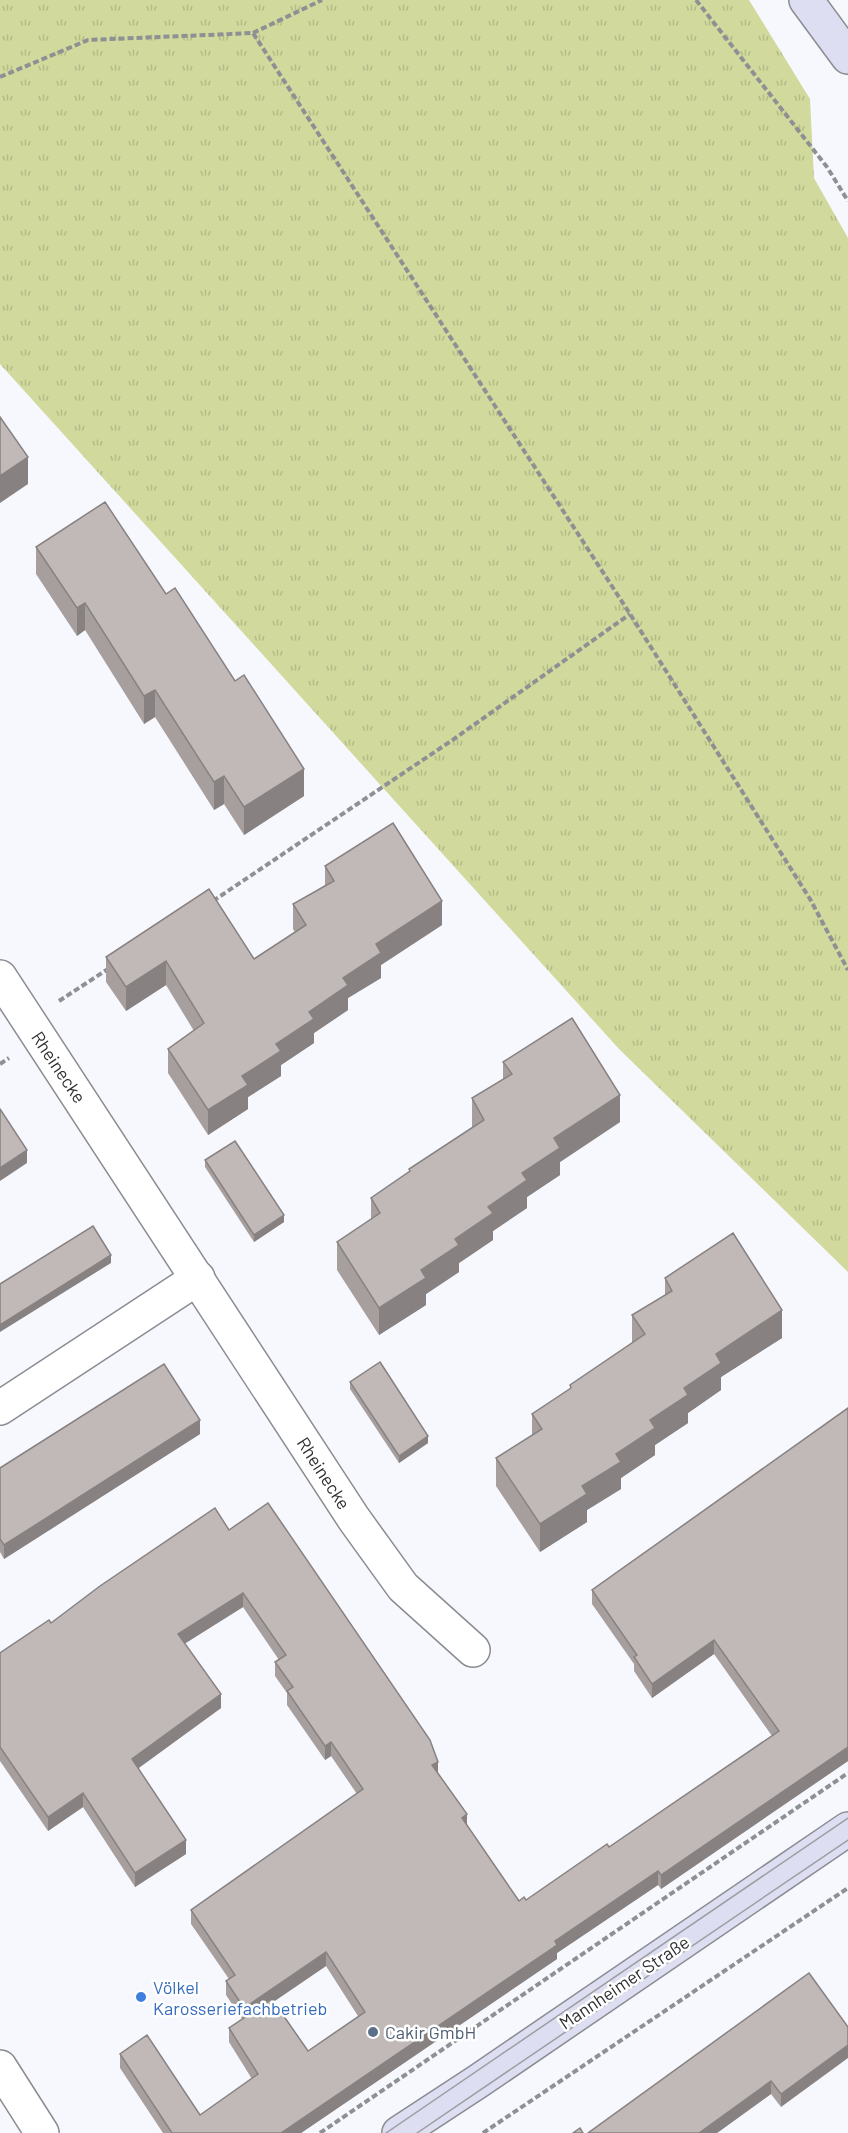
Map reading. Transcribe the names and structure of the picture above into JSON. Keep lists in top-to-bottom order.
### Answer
{
  "streets": {
    "street": ["Rheinecke", "Mannheimer Straße"]
  },
  "places": ["Völkel Karosseriefachbetrieb", "Cakir GmbH"]
}
